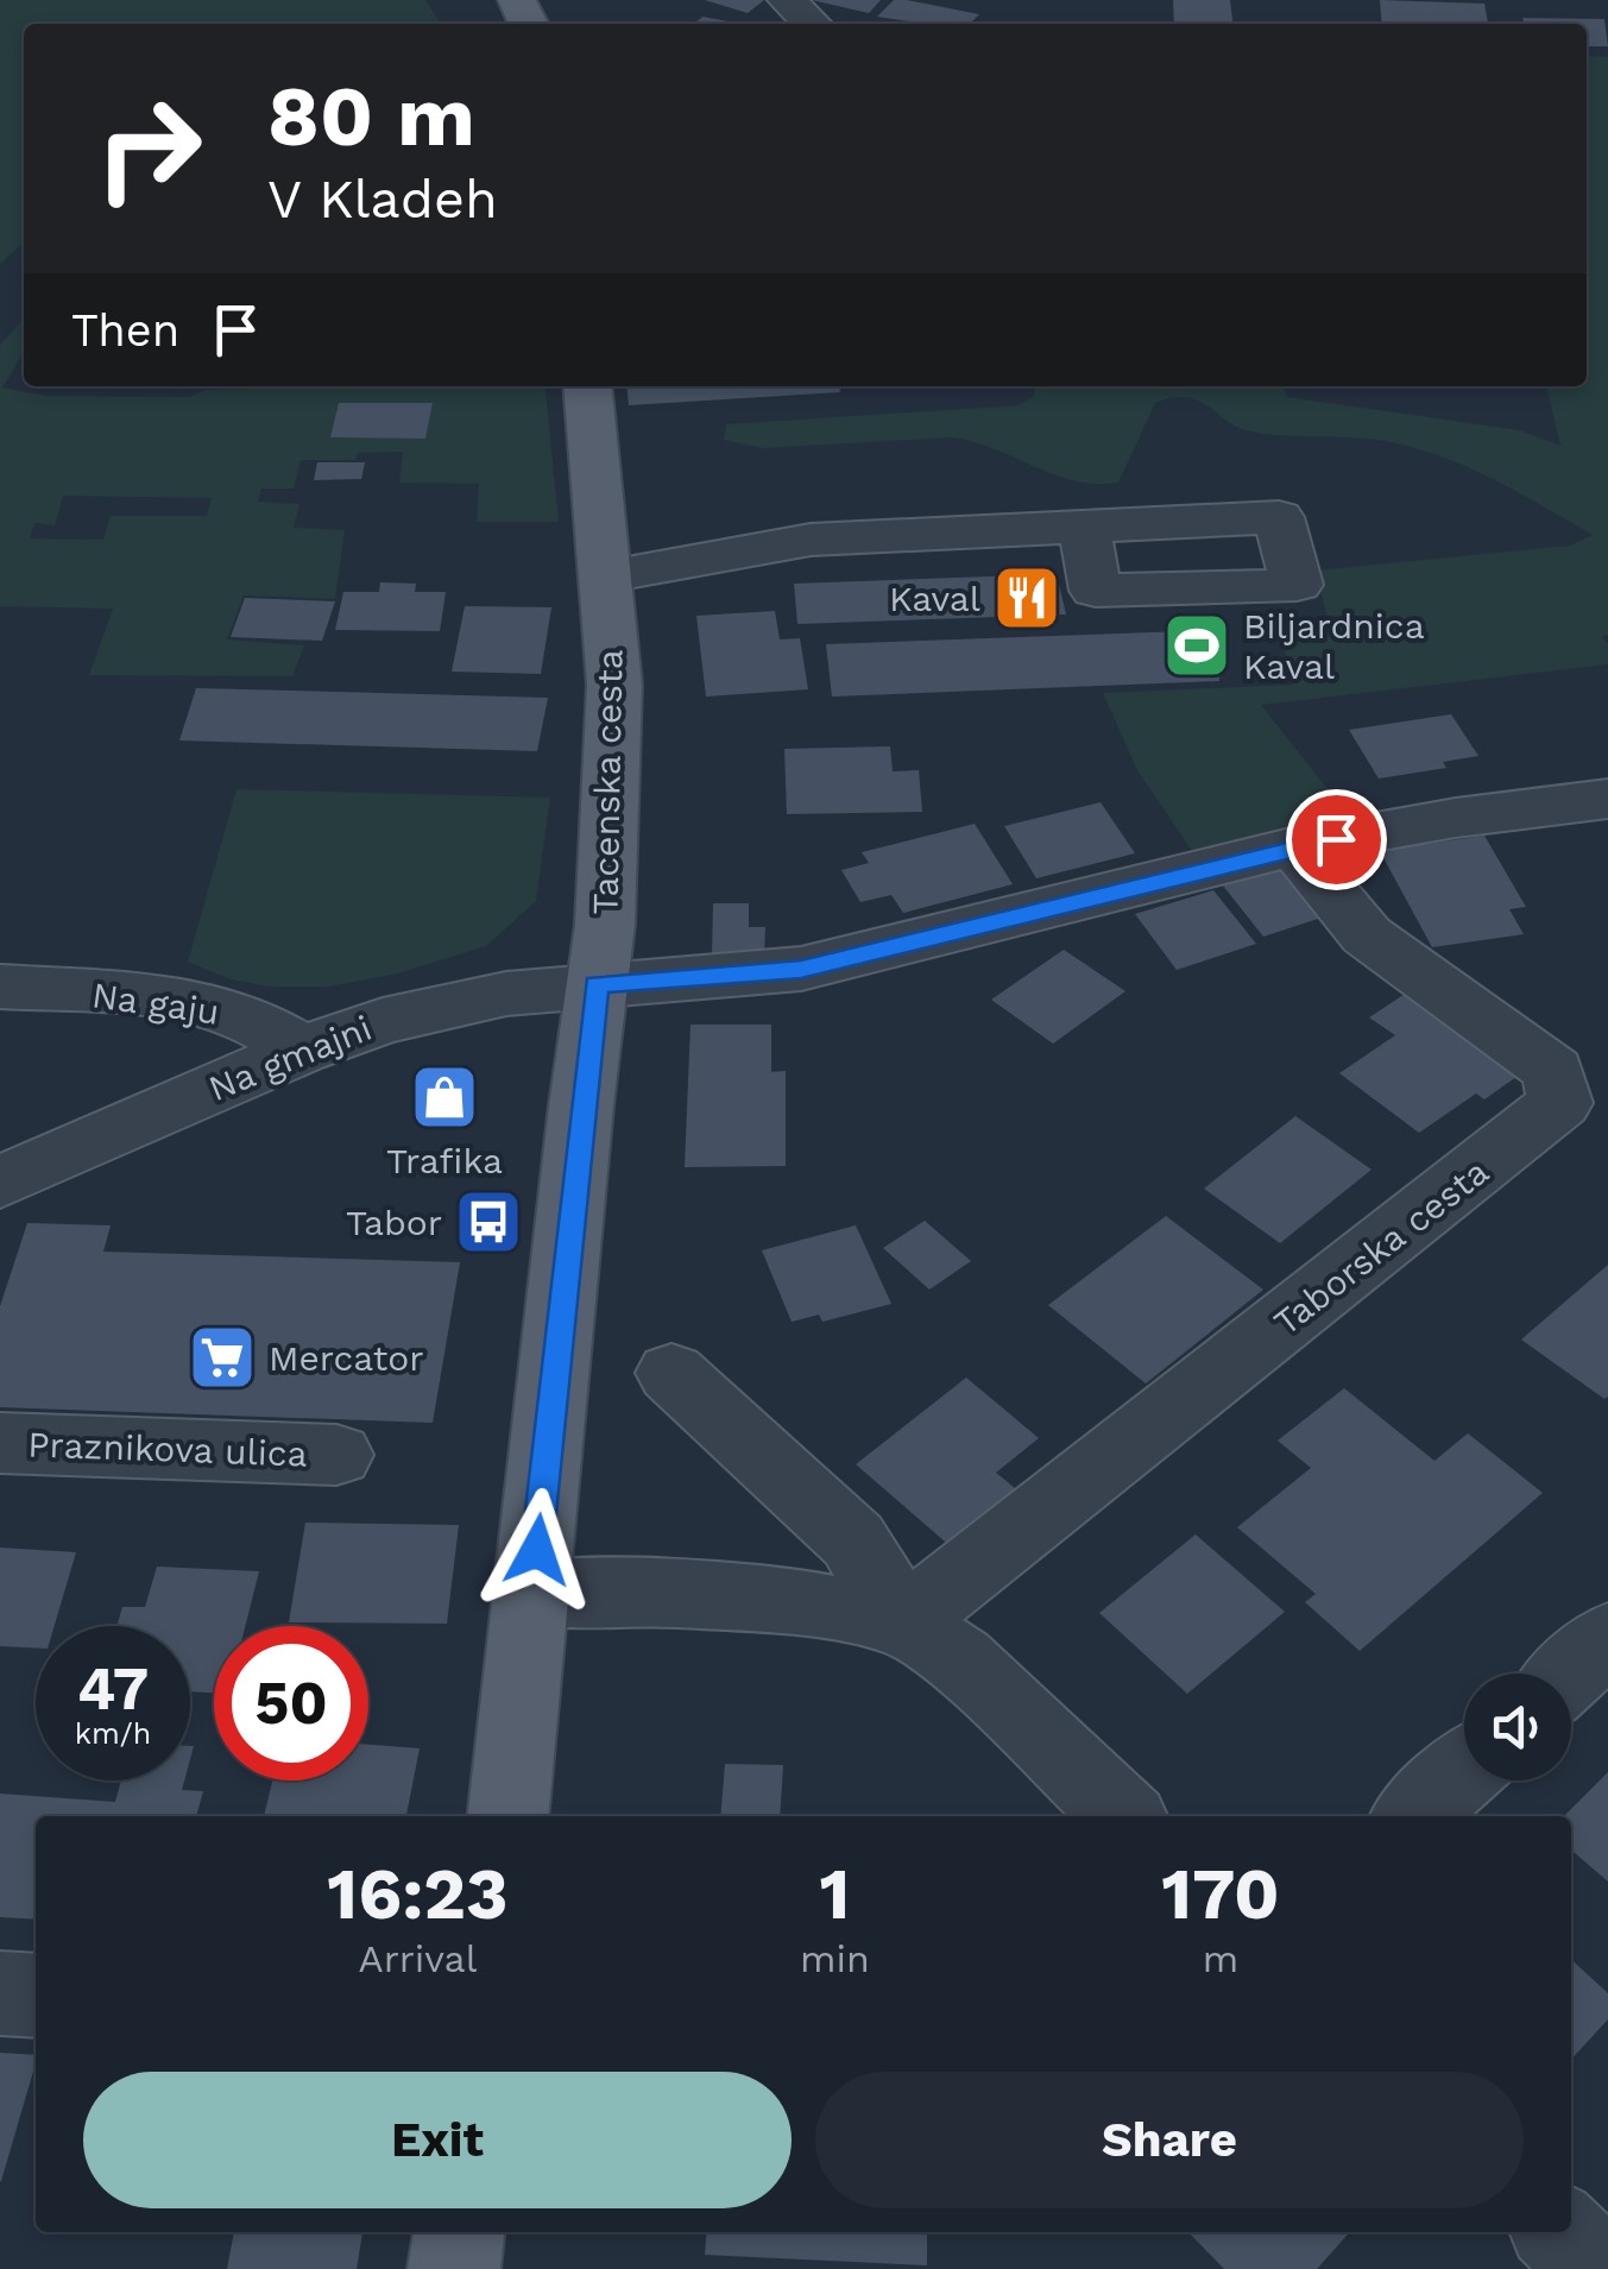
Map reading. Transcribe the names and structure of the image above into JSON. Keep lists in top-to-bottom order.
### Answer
{
  "streets": {
    "main road": ["Tacenska cesta"],
    "street": [
      "Na gaju",
      "Na gmajni",
      "Taborska cesta",
      "Praznikova ulica"
    ]
  },
  "crossings": [
    ["Tacenska cesta", "Na gmajni"],
    ["Na gaju", "Na gmajni"],
    ["Na gmajni", "Taborska cesta"]
  ],
  "places": {
    "restaurant": ["Kaval"],
    "sports": ["Biljardnica Kaval"],
    "shop": ["Trafika"],
    "bus stop": ["Tabor"],
    "supermarket": ["Mercator"]
  },
  "page": {
    "turn": ["80 m", "V Kladeh"],
    "then": "Then",
    "speed": "47 km/h",
    "limit": "50",
    "eta": [
      "16:23",
      "Arrival",
      "1",
      "min",
      "170",
      "m"
    ],
    "buttons": ["Exit", "Share"]
  }
}
